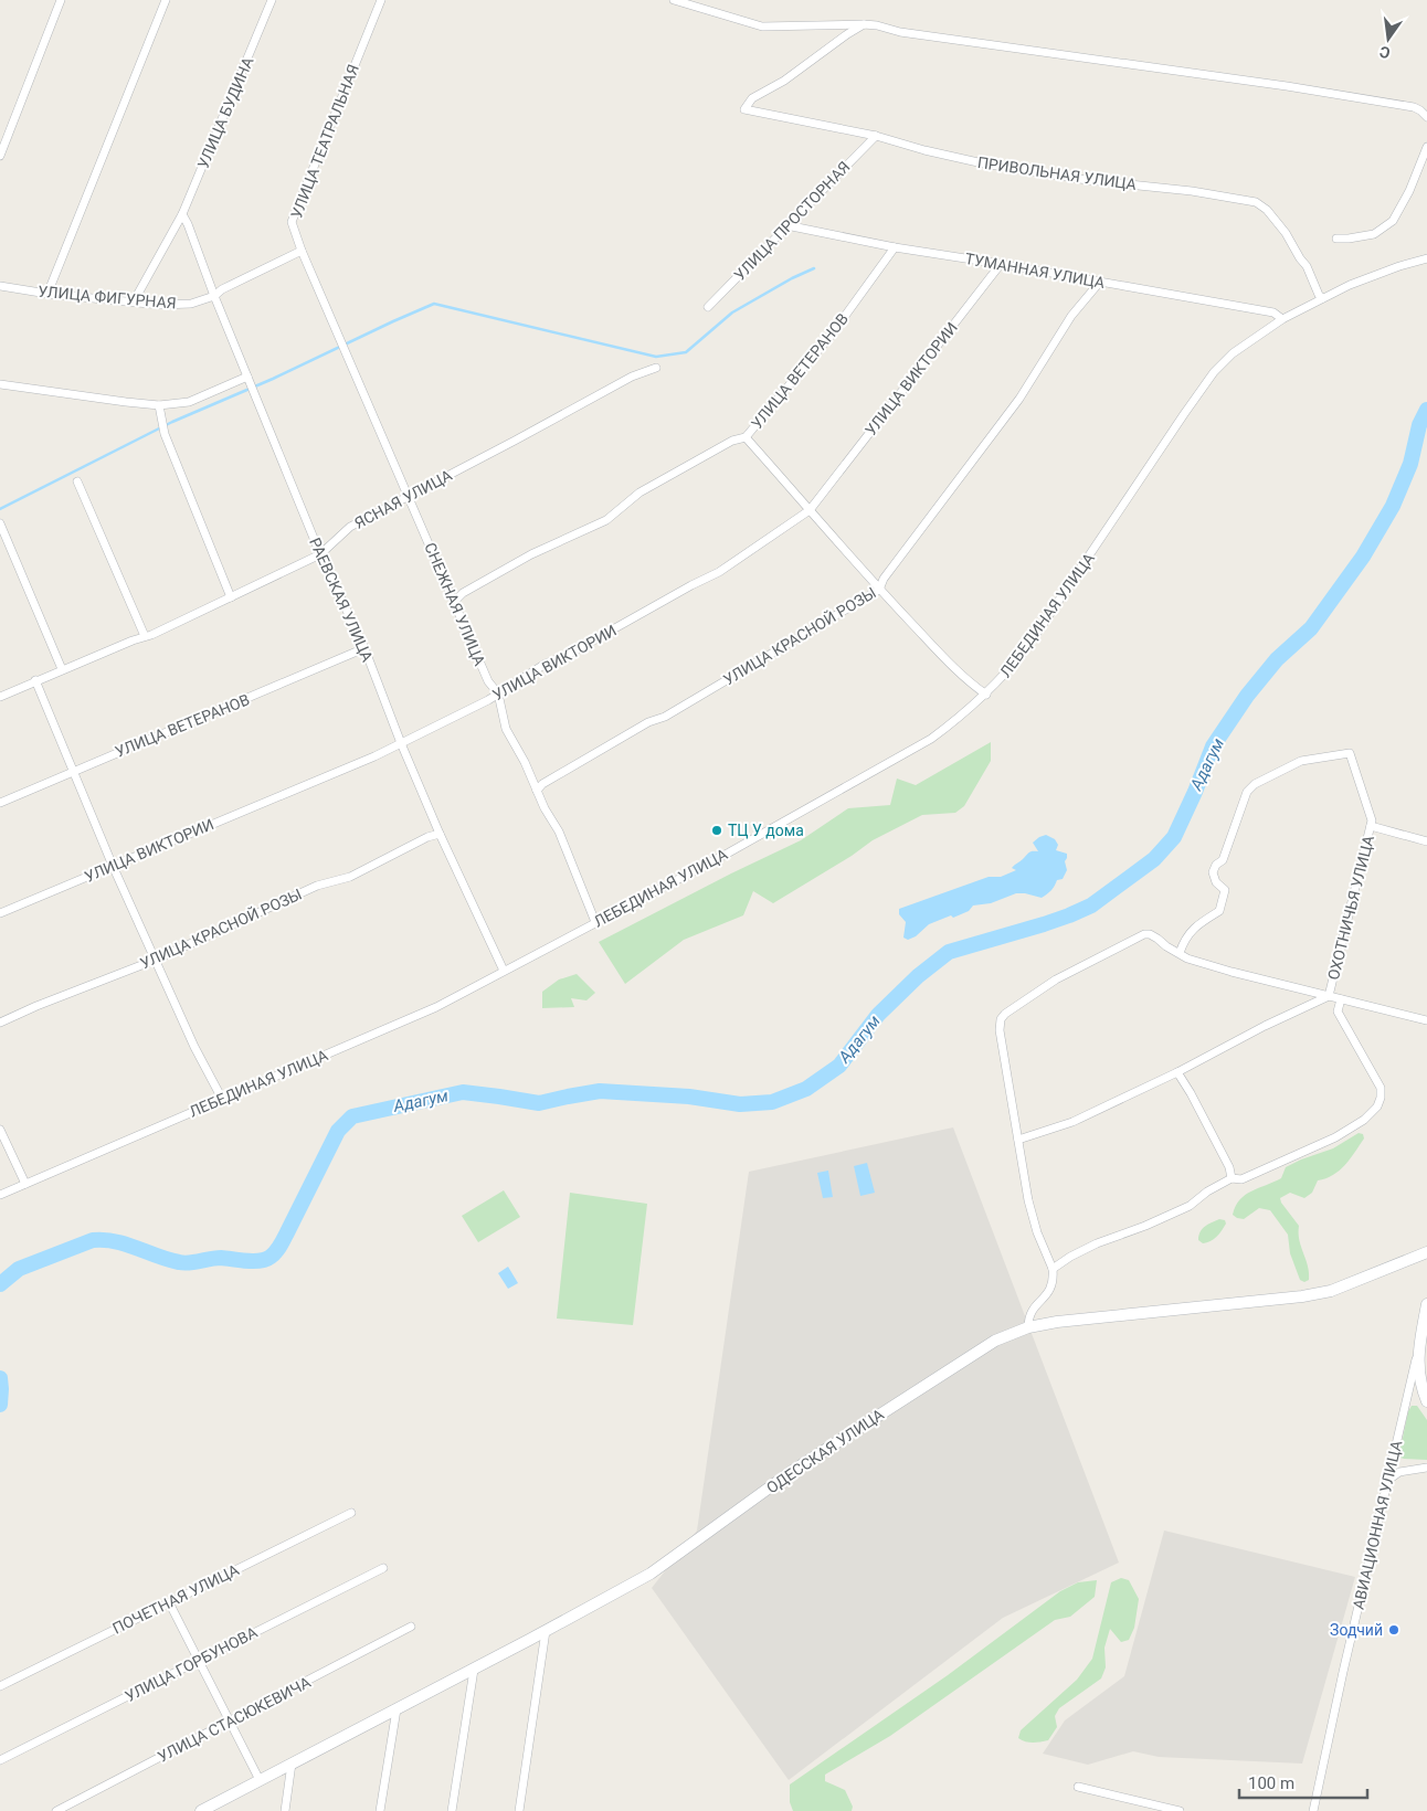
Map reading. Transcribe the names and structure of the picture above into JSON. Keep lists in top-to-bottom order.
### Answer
{
  "streets": {
    "main road": ["ОДЕССКАЯ УЛИЦА", "АВИАЦИОННАЯ УЛИЦА"],
    "street": [
      "УЛИЦА БУДИНА",
      "УЛИЦА ТЕАТРАЛЬНАЯ",
      "ПРИВОЛЬНАЯ УЛИЦА",
      "УЛИЦА ПРОСТОРНАЯ",
      "ТУМАННАЯ УЛИЦА",
      "УЛИЦА ФИГУРНАЯ",
      "УЛИЦА ВЕТЕРАНОВ",
      "УЛИЦА ВИКТОРИИ",
      "ЯСНАЯ УЛИЦА",
      "РАЕВСКАЯ УЛИЦА",
      "СНЕЖНАЯ УЛИЦА",
      "ЛЕБЕДИНАЯ УЛИЦА",
      "УЛИЦА КРАСНОЙ РОЗЫ",
      "ОХОТНИЧЬЯ УЛИЦА",
      "ПОЧЕТНАЯ УЛИЦА",
      "УЛИЦА ГОРБУНОВА",
      "УЛИЦА СТАСЮКЕВИЧА"
    ]
  },
  "crossings": [
    ["УЛИЦА БУДИНА", "УЛИЦА ФИГУРНАЯ"],
    ["УЛИЦА БУДИНА", "РАЕВСКАЯ УЛИЦА"],
    ["УЛИЦА ТЕАТРАЛЬНАЯ", "УЛИЦА ФИГУРНАЯ"],
    ["УЛИЦА ТЕАТРАЛЬНАЯ", "СНЕЖНАЯ УЛИЦА"],
    ["ПРИВОЛЬНАЯ УЛИЦА", "УЛИЦА ПРОСТОРНАЯ"],
    ["ПРИВОЛЬНАЯ УЛИЦА", "ЛЕБЕДИНАЯ УЛИЦА"],
    ["УЛИЦА ПРОСТОРНАЯ", "ТУМАННАЯ УЛИЦА"],
    ["ТУМАННАЯ УЛИЦА", "УЛИЦА ВЕТЕРАНОВ"],
    ["ТУМАННАЯ УЛИЦА", "УЛИЦА ВИКТОРИИ"],
    ["ТУМАННАЯ УЛИЦА", "ЛЕБЕДИНАЯ УЛИЦА"],
    ["ТУМАННАЯ УЛИЦА", "УЛИЦА КРАСНОЙ РОЗЫ"],
    ["УЛИЦА ФИГУРНАЯ", "РАЕВСКАЯ УЛИЦА"],
    ["УЛИЦА ВЕТЕРАНОВ", "РАЕВСКАЯ УЛИЦА"],
    ["УЛИЦА ВЕТЕРАНОВ", "СНЕЖНАЯ УЛИЦА"],
    ["УЛИЦА ВИКТОРИИ", "РАЕВСКАЯ УЛИЦА"],
    ["УЛИЦА ВИКТОРИИ", "СНЕЖНАЯ УЛИЦА"],
    ["ЯСНАЯ УЛИЦА", "РАЕВСКАЯ УЛИЦА"],
    ["ЯСНАЯ УЛИЦА", "СНЕЖНАЯ УЛИЦА"],
    ["РАЕВСКАЯ УЛИЦА", "ЛЕБЕДИНАЯ УЛИЦА"],
    ["РАЕВСКАЯ УЛИЦА", "УЛИЦА КРАСНОЙ РОЗЫ"],
    ["СНЕЖНАЯ УЛИЦА", "ЛЕБЕДИНАЯ УЛИЦА"],
    ["СНЕЖНАЯ УЛИЦА", "УЛИЦА КРАСНОЙ РОЗЫ"]
  ],
  "water": ["Адагум"],
  "places": ["ТЦ У дома", "Зодчий"],
  "scale_bar": "100 m",
  "north": "bottom"
}
